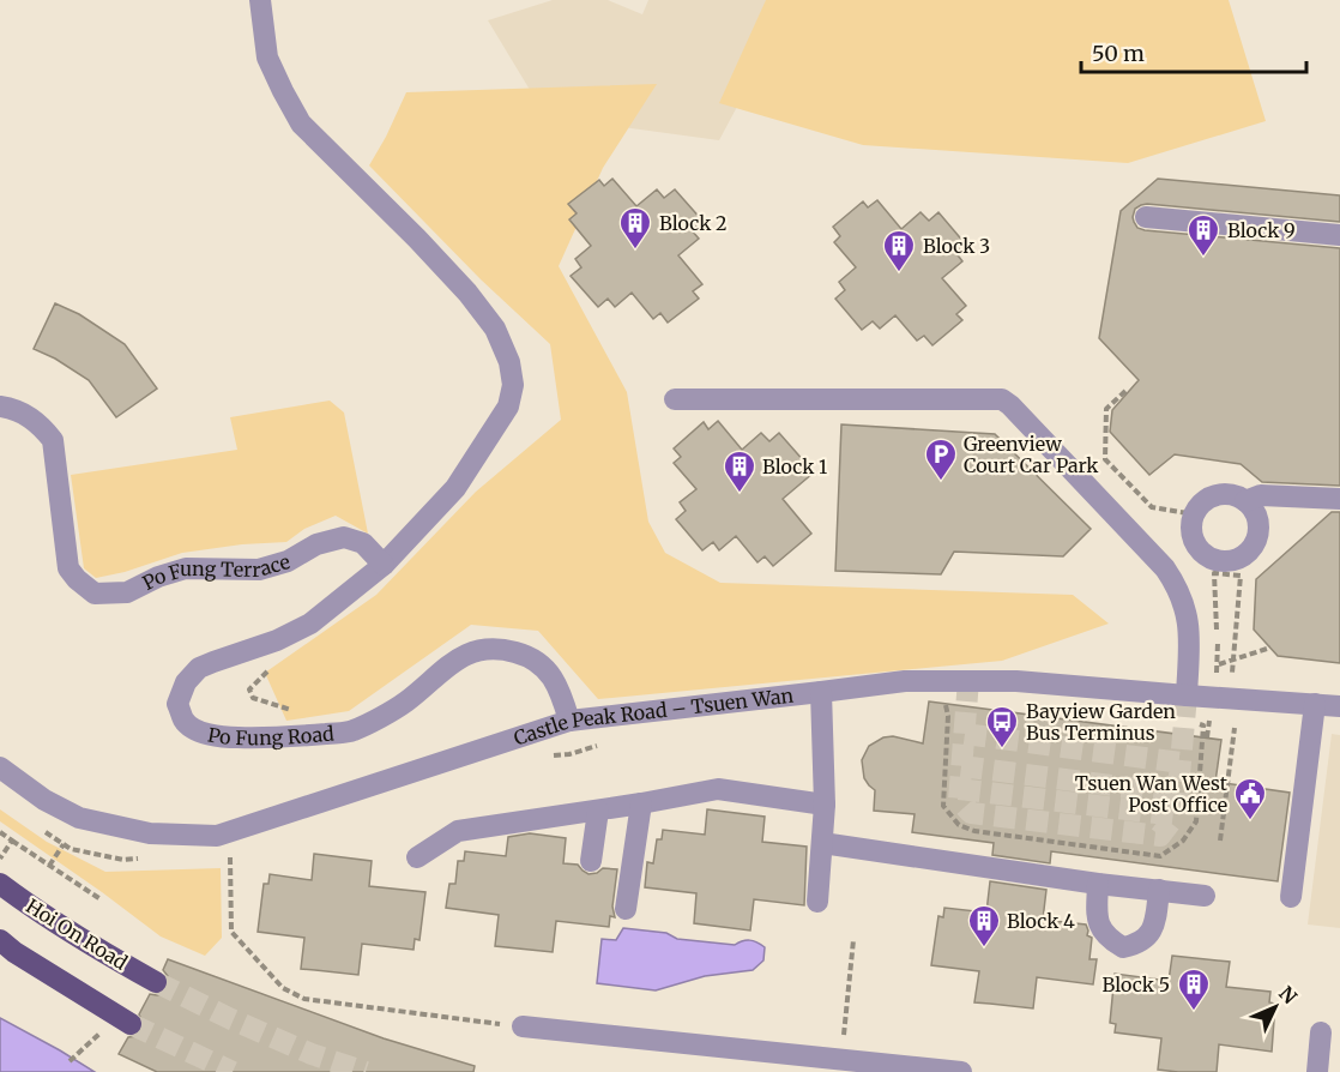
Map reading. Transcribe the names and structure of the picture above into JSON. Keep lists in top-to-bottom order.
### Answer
{
  "streets": {
    "main road": ["Hoi On Road"],
    "street": ["Po Fung Terrace", "Castle Peak Road – Tsuen Wan", "Po Fung Road"]
  },
  "crossings": [
    ["Po Fung Terrace", "Po Fung Road"],
    ["Castle Peak Road – Tsuen Wan", "Po Fung Road"]
  ],
  "places": {
    "building": [
      "Block 2",
      "Block 9",
      "Block 3",
      "Block 1",
      "Block 4",
      "Block 5"
    ],
    "parking": ["Greenview Court Car Park"],
    "bus stop": ["Bayview Garden Bus Terminus"],
    "public building": ["Tsuen Wan West Post Office"]
  },
  "scale_bar": "50 m",
  "north": "top right"
}
